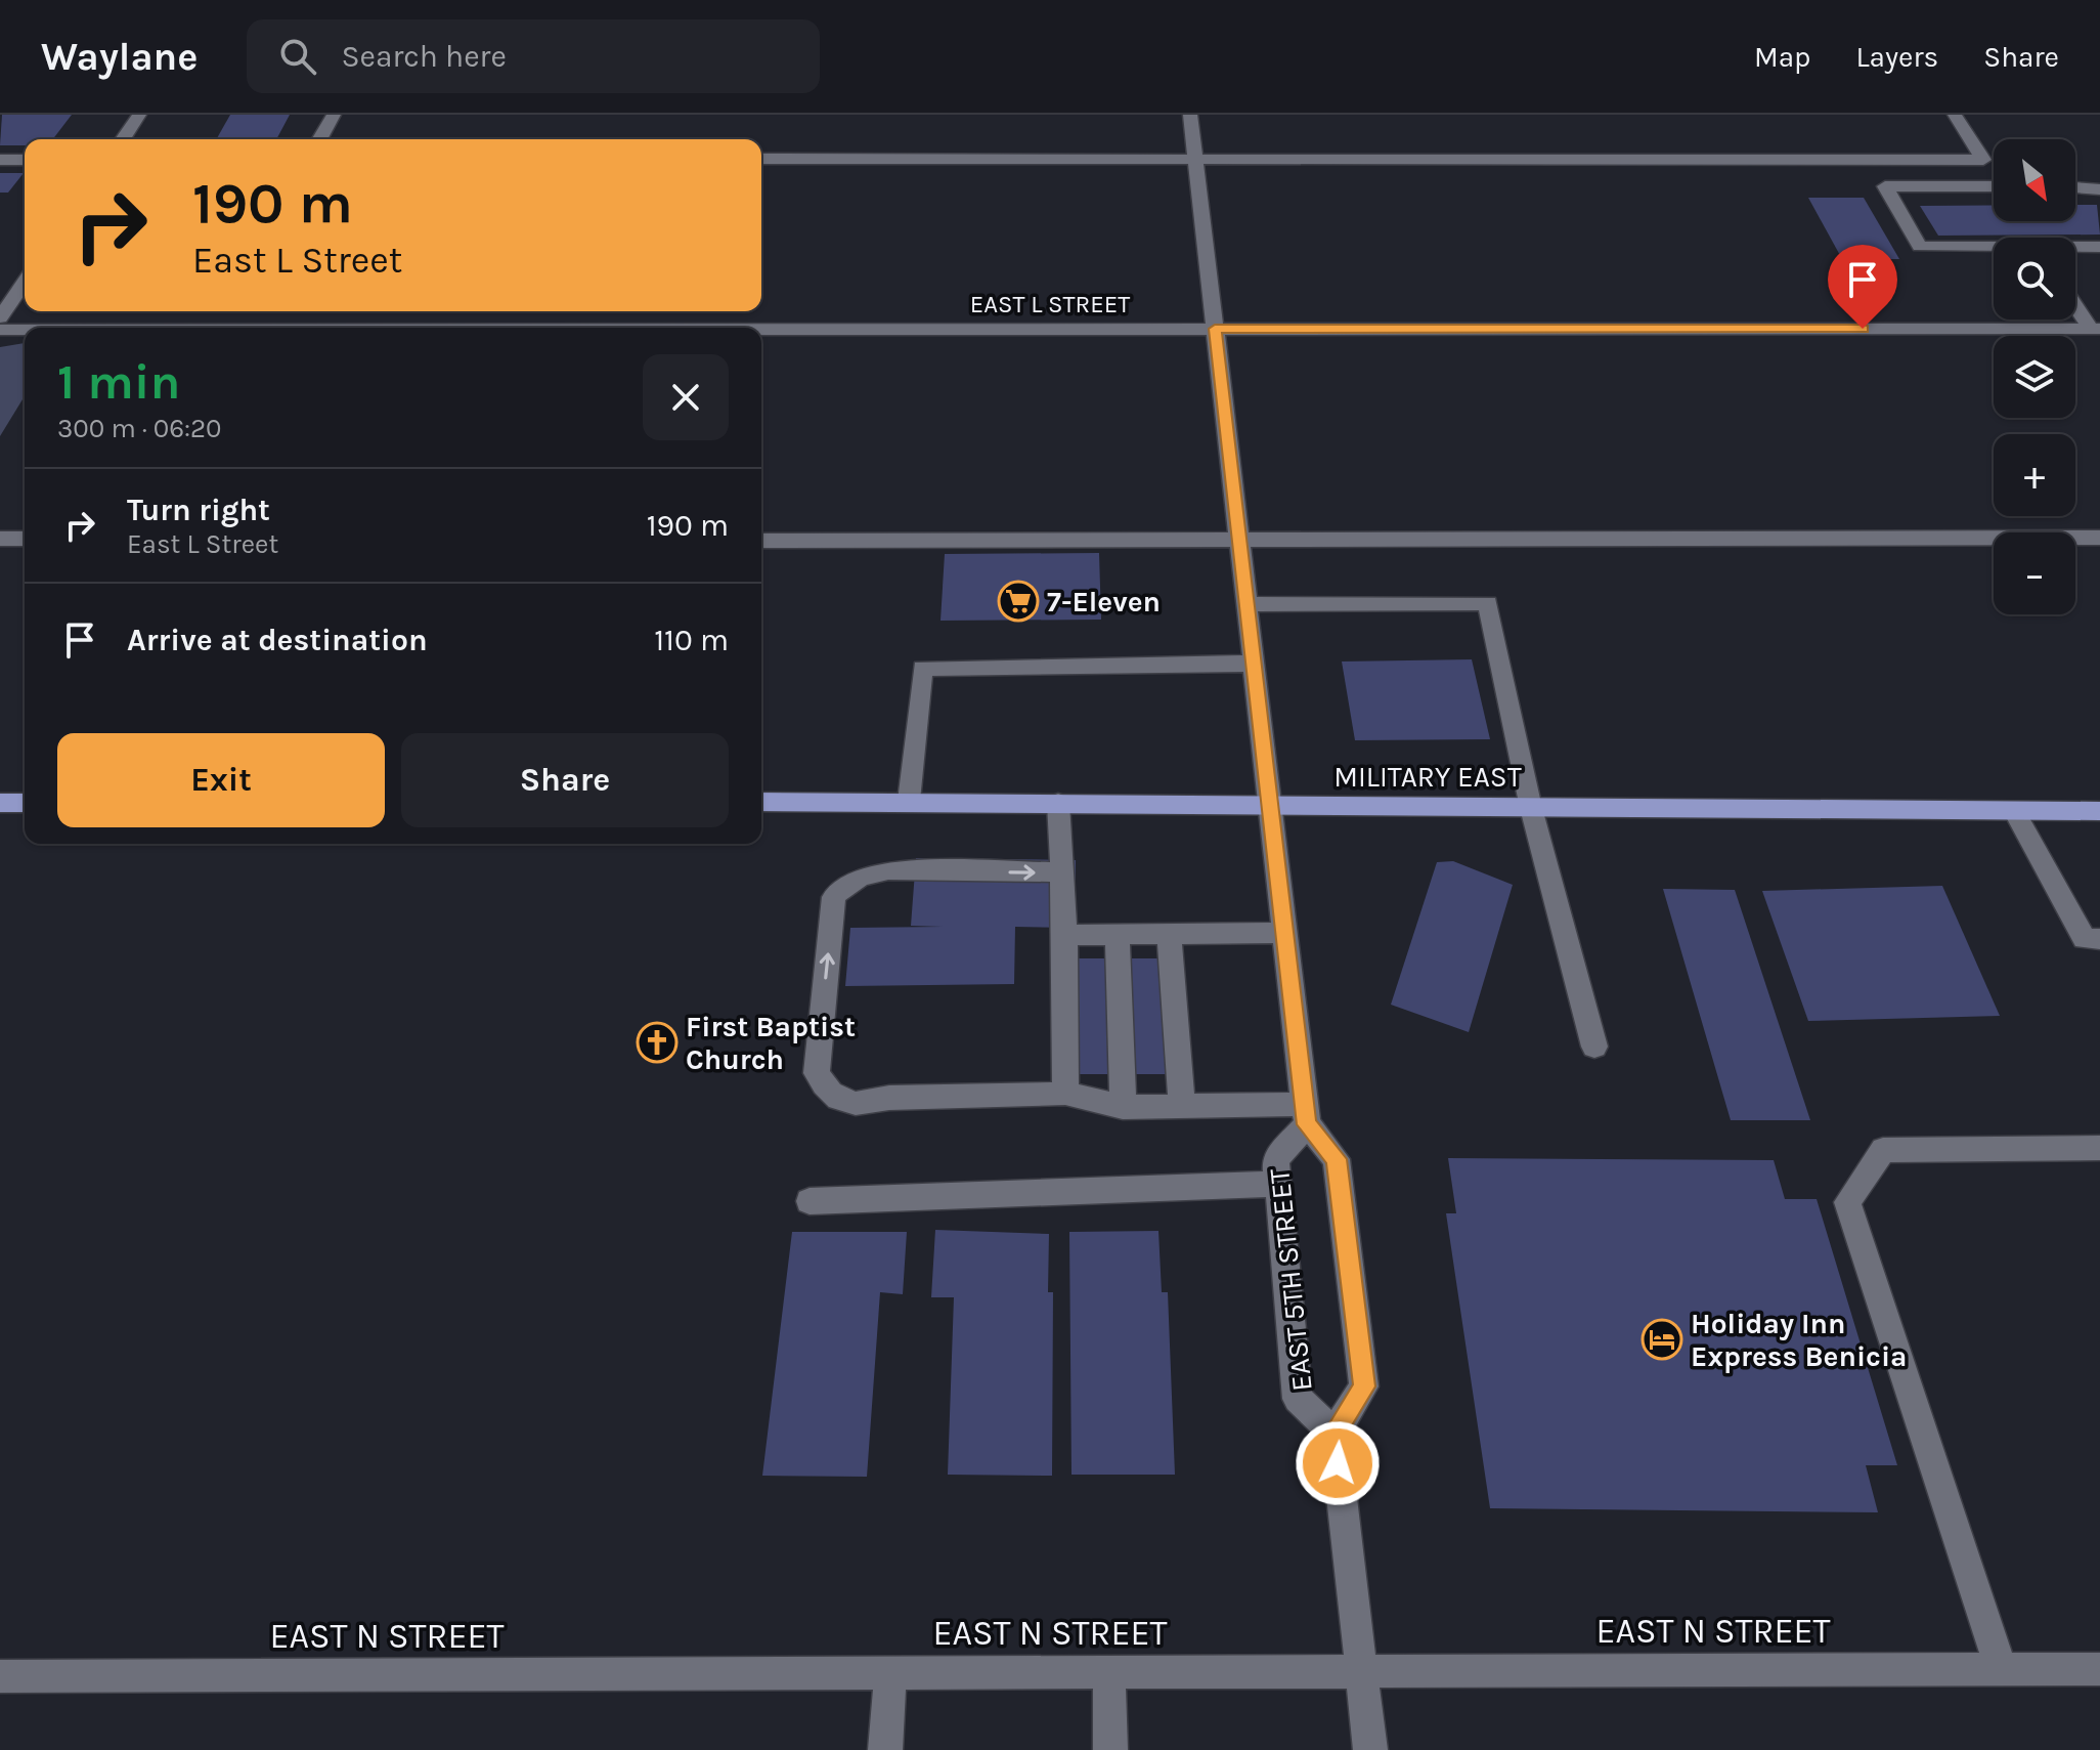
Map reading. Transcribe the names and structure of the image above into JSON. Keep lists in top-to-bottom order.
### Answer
{
  "streets": {
    "main road": ["MILITARY EAST"],
    "street": ["EAST L STREET", "EAST 5TH STREET", "EAST N STREET"]
  },
  "places": {
    "supermarket": ["7-Eleven"],
    "church": ["First Baptist Church"],
    "hotel": ["Holiday Inn Express Benicia"]
  },
  "north": "bottom right",
  "page": {
    "header": "Waylane",
    "search": "Search here",
    "nav": ["Map", "Layers", "Share"],
    "map_buttons": ["+", "−"],
    "turn": ["190 m", "East L Street"],
    "heading": ["1 min", "300 m · 06:20"],
    "list": [
      {
        "name": "Turn right",
        "note": "East L Street",
        "value": "190 m"
      },
      {
        "name": "Arrive at destination",
        "value": "110 m"
      }
    ],
    "buttons": ["Exit", "Share"]
  }
}
